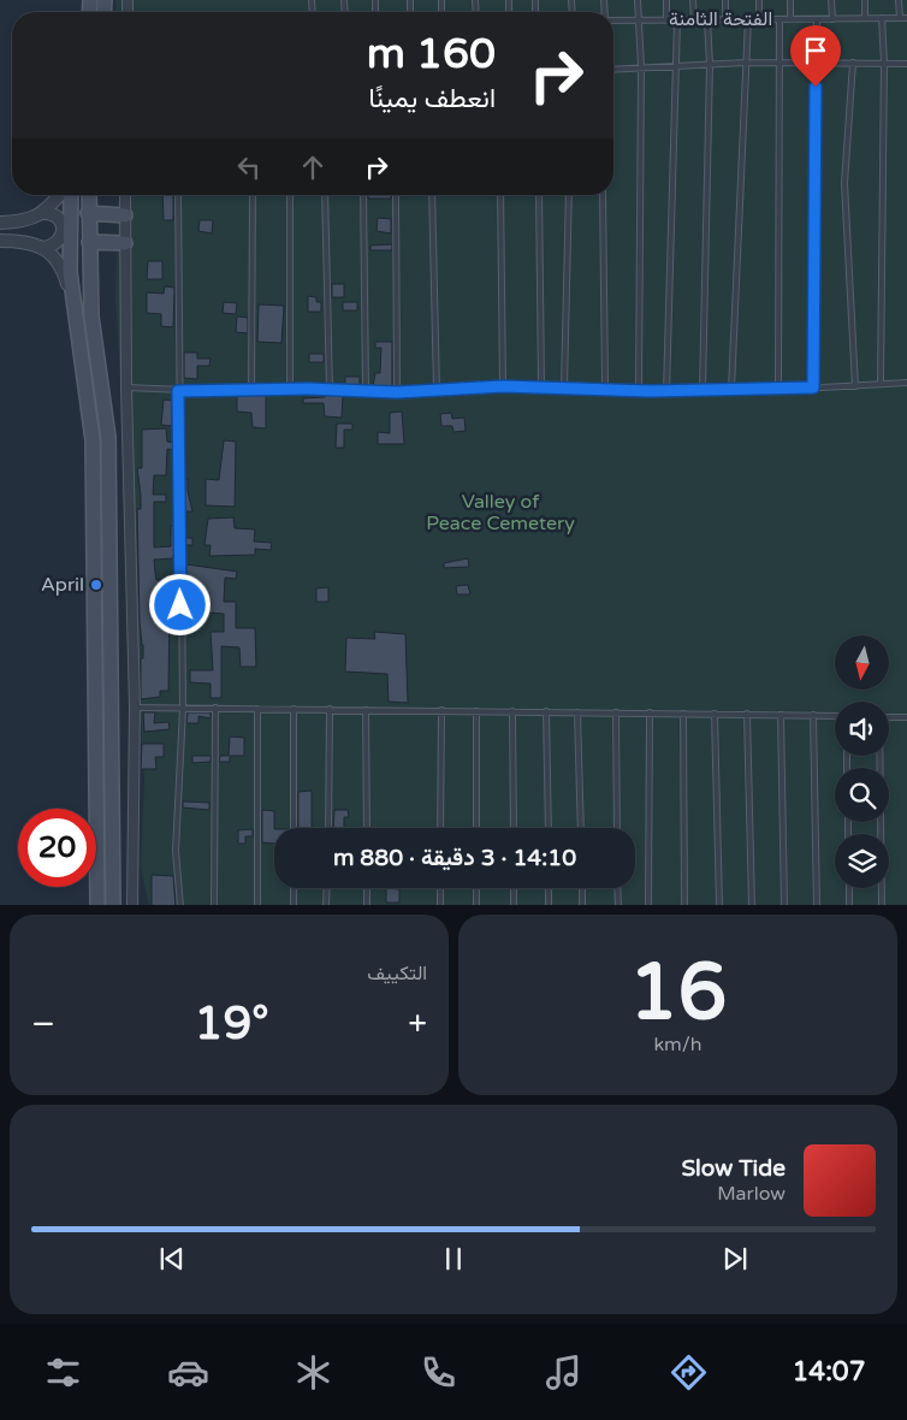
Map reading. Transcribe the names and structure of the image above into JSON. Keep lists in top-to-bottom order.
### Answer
{
  "streets": {
    "lane": ["الفتحة الثامنة"]
  },
  "parks": ["Valley of Peace Cemetery"],
  "places": ["April"],
  "north": "bottom",
  "page": {
    "turn": ["160 m", "انعطف يمينًا"],
    "limit": "20",
    "trip": "14:10 · 3 دقيقة · 880 m",
    "tile": [
      ["16", "km/h"],
      "التكييف"
    ],
    "heat": ["−", "19°", "+"],
    "song": ["Slow Tide", "Marlow"],
    "tabs": "14:07"
  }
}
